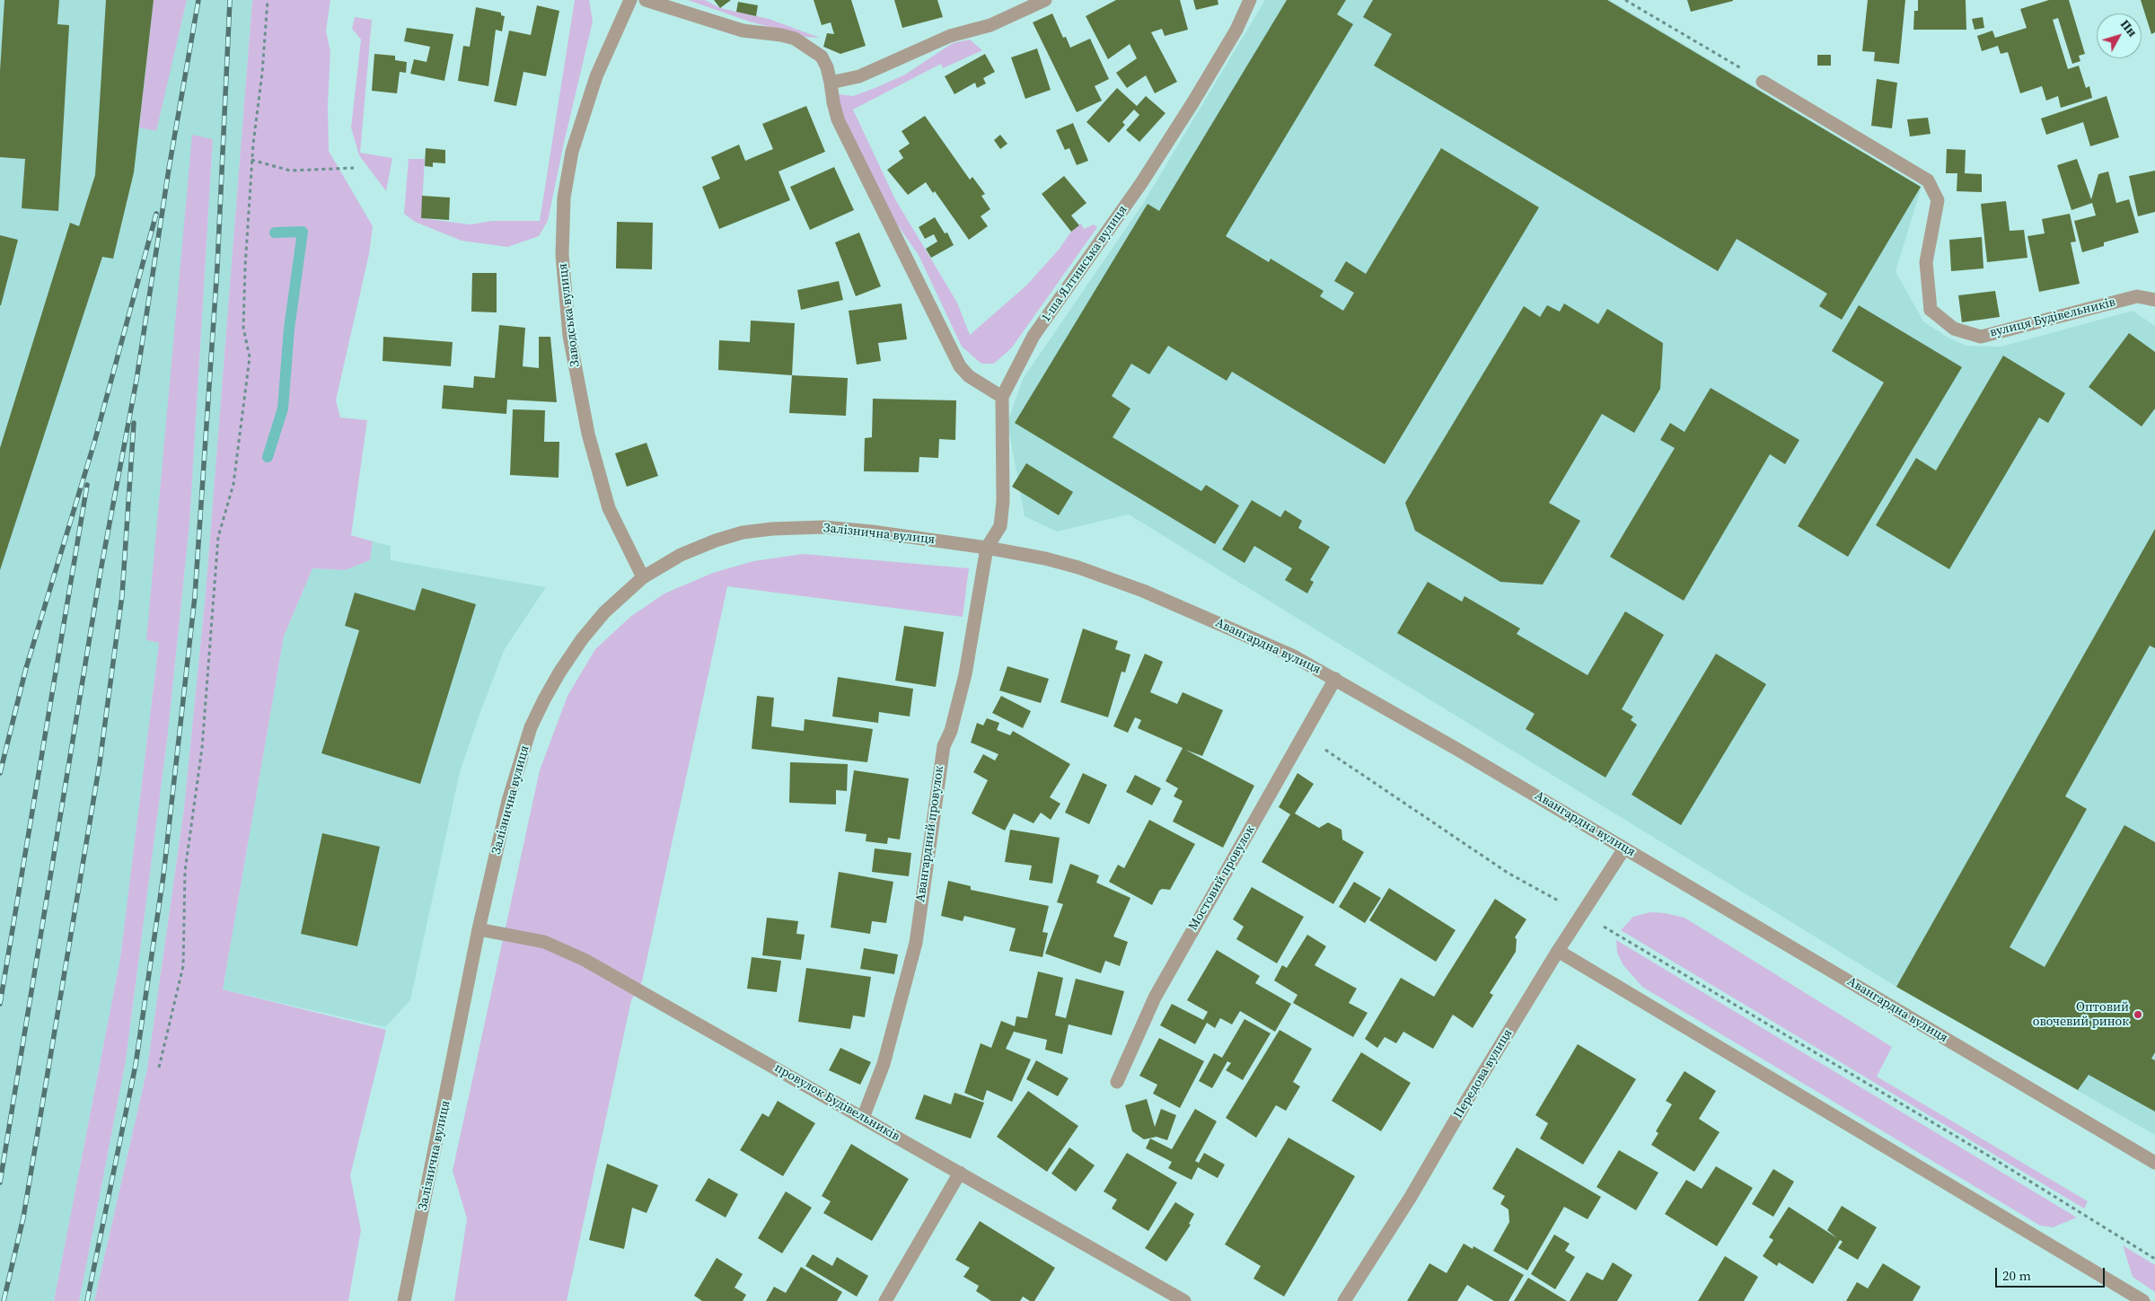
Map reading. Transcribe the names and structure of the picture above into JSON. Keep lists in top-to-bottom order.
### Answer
{
  "streets": {
    "street": [
      "1-ша Ялтинська вулиця",
      "Заводська вулиця",
      "вулиця Будівельників",
      "Залізнична вулиця",
      "Авангардна вулиця",
      "Авангардний провулок",
      "Мостовий провулок",
      "Передова вулиця",
      "провулок Будівельників"
    ]
  },
  "crossings": [
    ["1-ша Ялтинська вулиця", "Залізнична вулиця"],
    ["1-ша Ялтинська вулиця", "Авангардна вулиця"],
    ["1-ша Ялтинська вулиця", "Авангардний провулок"],
    ["Заводська вулиця", "Залізнична вулиця"],
    ["Залізнична вулиця", "Авангардна вулиця"],
    ["Залізнична вулиця", "Авангардний провулок"],
    ["Залізнична вулиця", "провулок Будівельників"],
    ["Авангардна вулиця", "Авангардний провулок"],
    ["Авангардна вулиця", "Мостовий провулок"],
    ["Авангардна вулиця", "Передова вулиця"],
    ["Авангардний провулок", "провулок Будівельників"]
  ],
  "places": ["Оптовий овочевий ринок"],
  "scale_bar": "20 m",
  "north": "top right"
}
